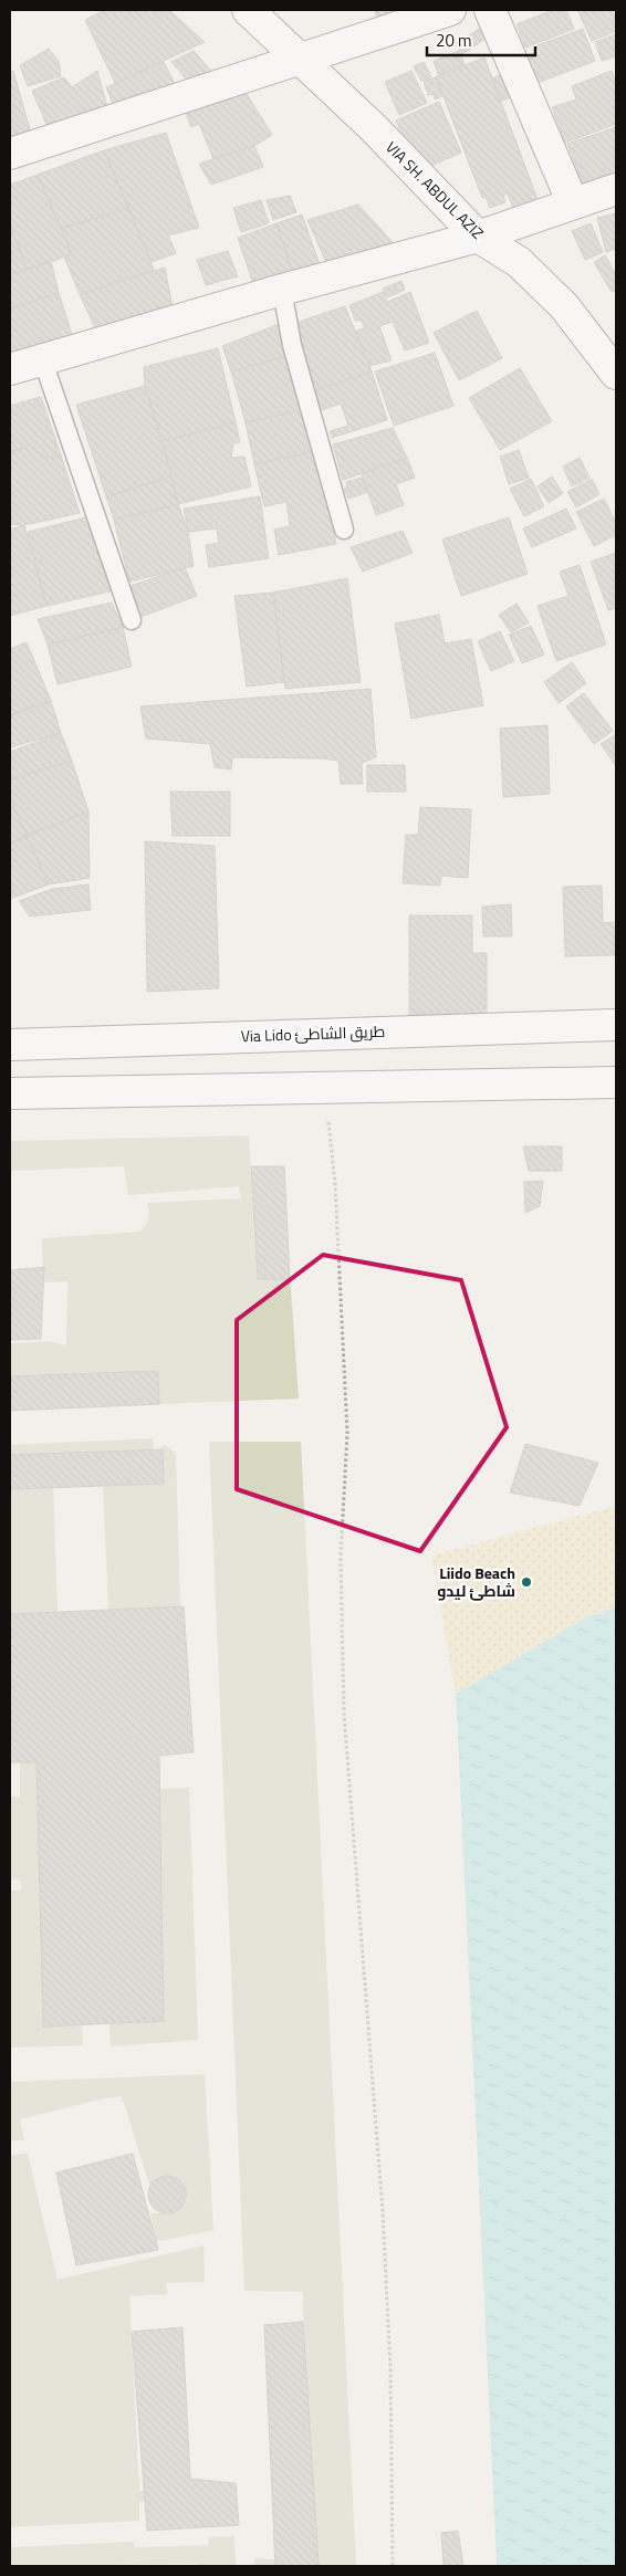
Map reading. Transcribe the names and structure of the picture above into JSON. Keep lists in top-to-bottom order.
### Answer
{
  "streets": {
    "street": ["VIA SH. ABDUL AZIZ", "Via Lido طريق الشاطئ"]
  },
  "places": ["Liido Beach شاطئ ليدو"],
  "scale_bar": "20 m"
}
